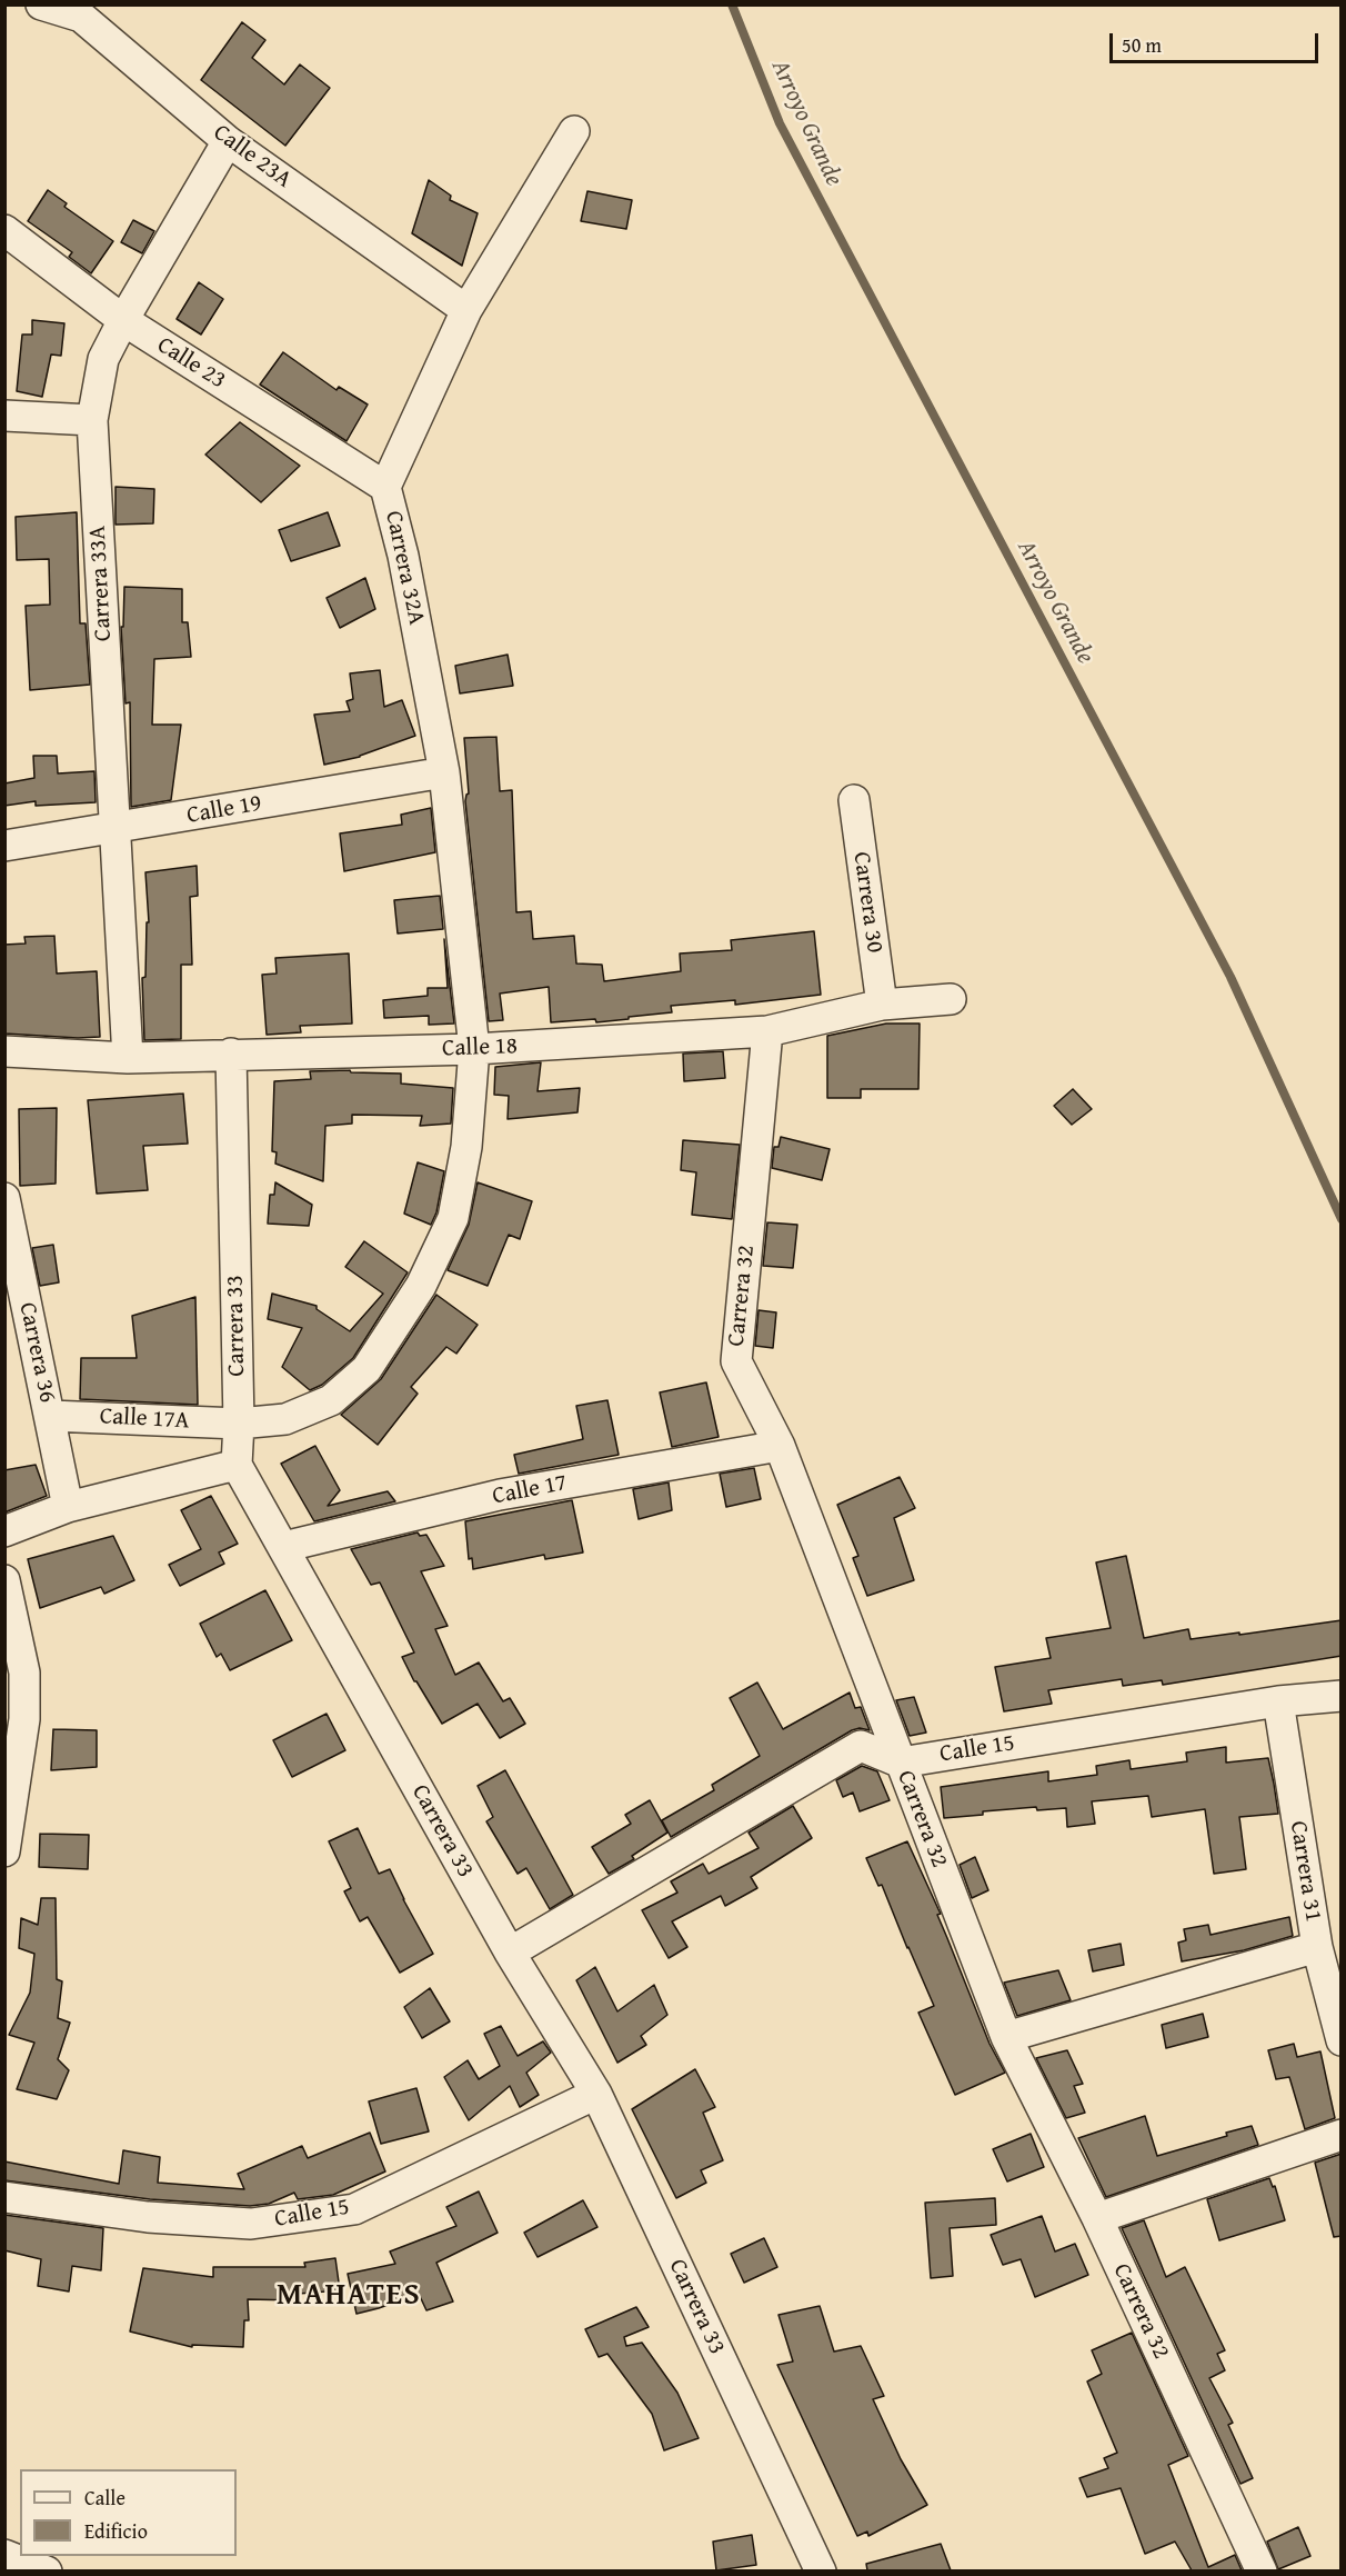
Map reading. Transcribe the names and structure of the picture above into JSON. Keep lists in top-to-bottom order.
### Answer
{
  "streets": {
    "street": [
      "Calle 23A",
      "Calle 23",
      "Carrera 32A",
      "Carrera 33A",
      "Calle 19",
      "Carrera 30",
      "Calle 18",
      "Carrera 32",
      "Carrera 33",
      "Carrera 36",
      "Calle 17A",
      "Calle 17",
      "Calle 15",
      "Carrera 31"
    ]
  },
  "crossings": [
    ["Calle 23A", "Carrera 32A"],
    ["Calle 23A", "Carrera 33A"],
    ["Calle 23", "Carrera 32A"],
    ["Calle 23", "Carrera 33A"],
    ["Carrera 32A", "Calle 19"],
    ["Carrera 32A", "Calle 18"],
    ["Carrera 33A", "Calle 19"],
    ["Carrera 33A", "Calle 18"],
    ["Carrera 30", "Calle 18"],
    ["Calle 18", "Carrera 32"],
    ["Calle 18", "Carrera 33"],
    ["Carrera 32", "Calle 17"],
    ["Carrera 32", "Calle 15"],
    ["Carrera 33", "Calle 17A"],
    ["Carrera 33", "Calle 17"],
    ["Carrera 33", "Calle 15"],
    ["Carrera 36", "Calle 17A"],
    ["Calle 15", "Carrera 31"]
  ],
  "districts": ["MAHATES"],
  "water": ["Arroyo Grande"],
  "legend": ["Calle", "Edificio"],
  "scale_bar": "50 m"
}
